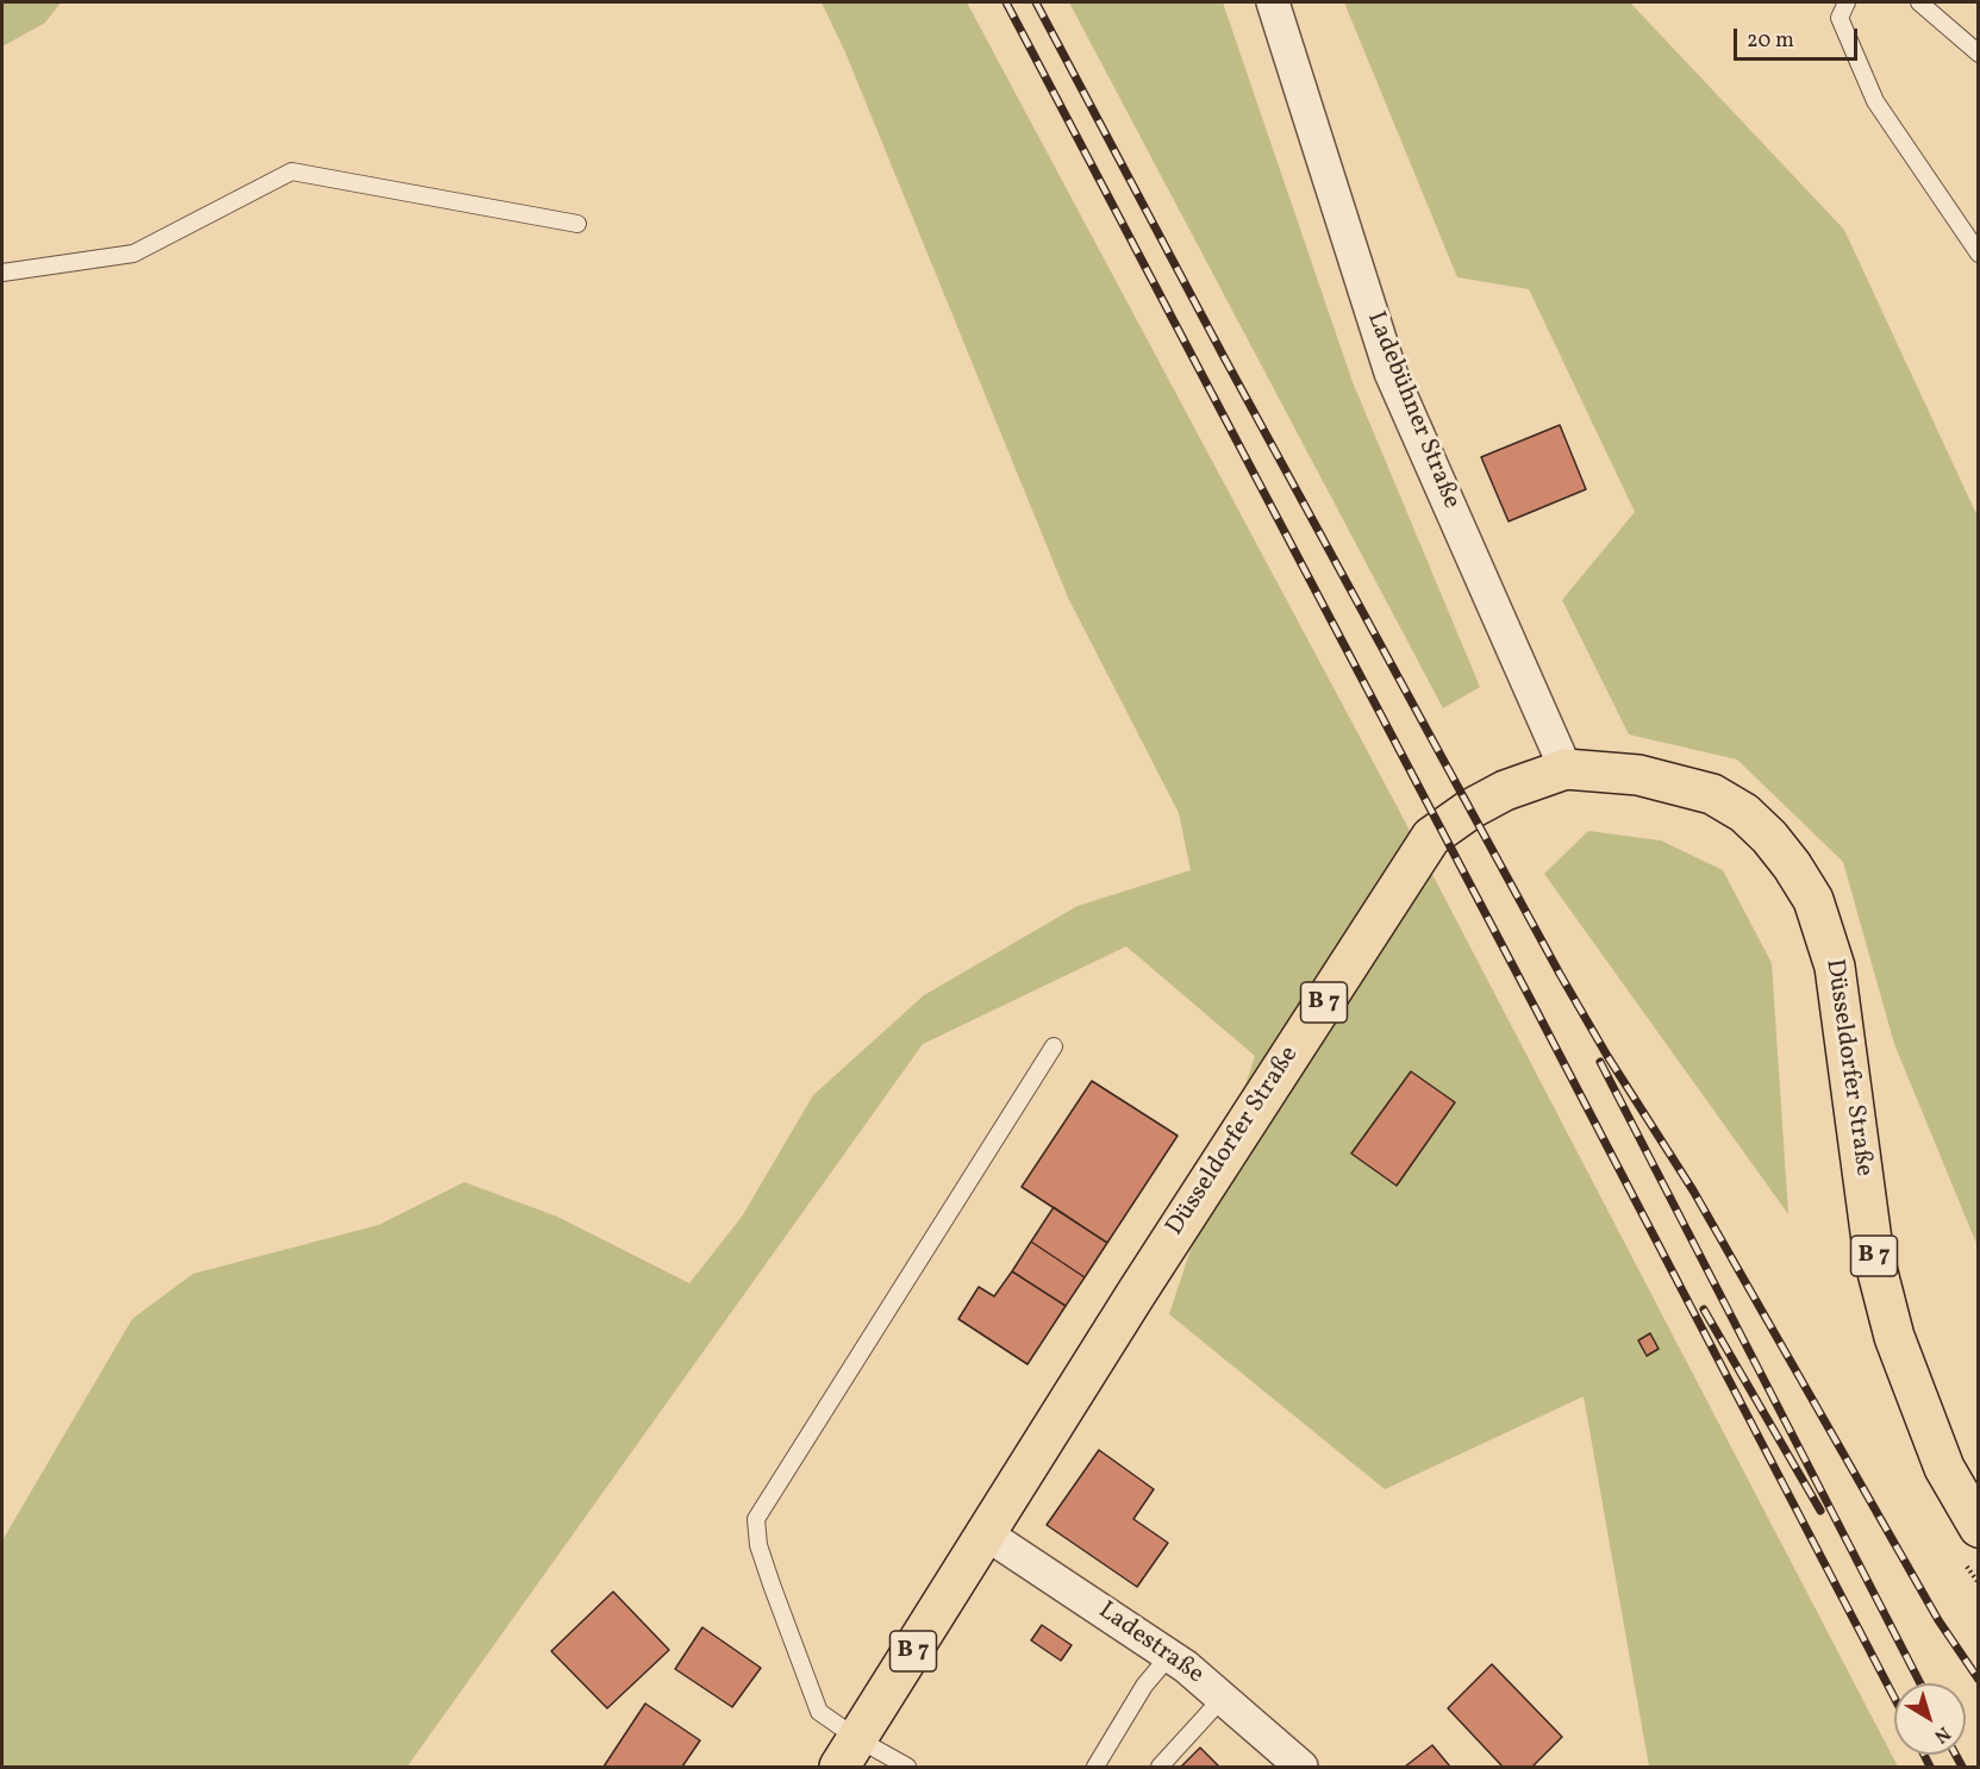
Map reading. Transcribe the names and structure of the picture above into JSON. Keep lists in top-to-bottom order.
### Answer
{
  "streets": {
    "main road": ["B 7", "Düsseldorfer Straße"],
    "street": ["Ladebühner Straße", "Ladestraße"]
  },
  "crossings": [
    ["Ladebühner Straße", "Düsseldorfer Straße"],
    ["Düsseldorfer Straße", "Ladestraße"]
  ],
  "scale_bar": "20 m",
  "north": "bottom right"
}
